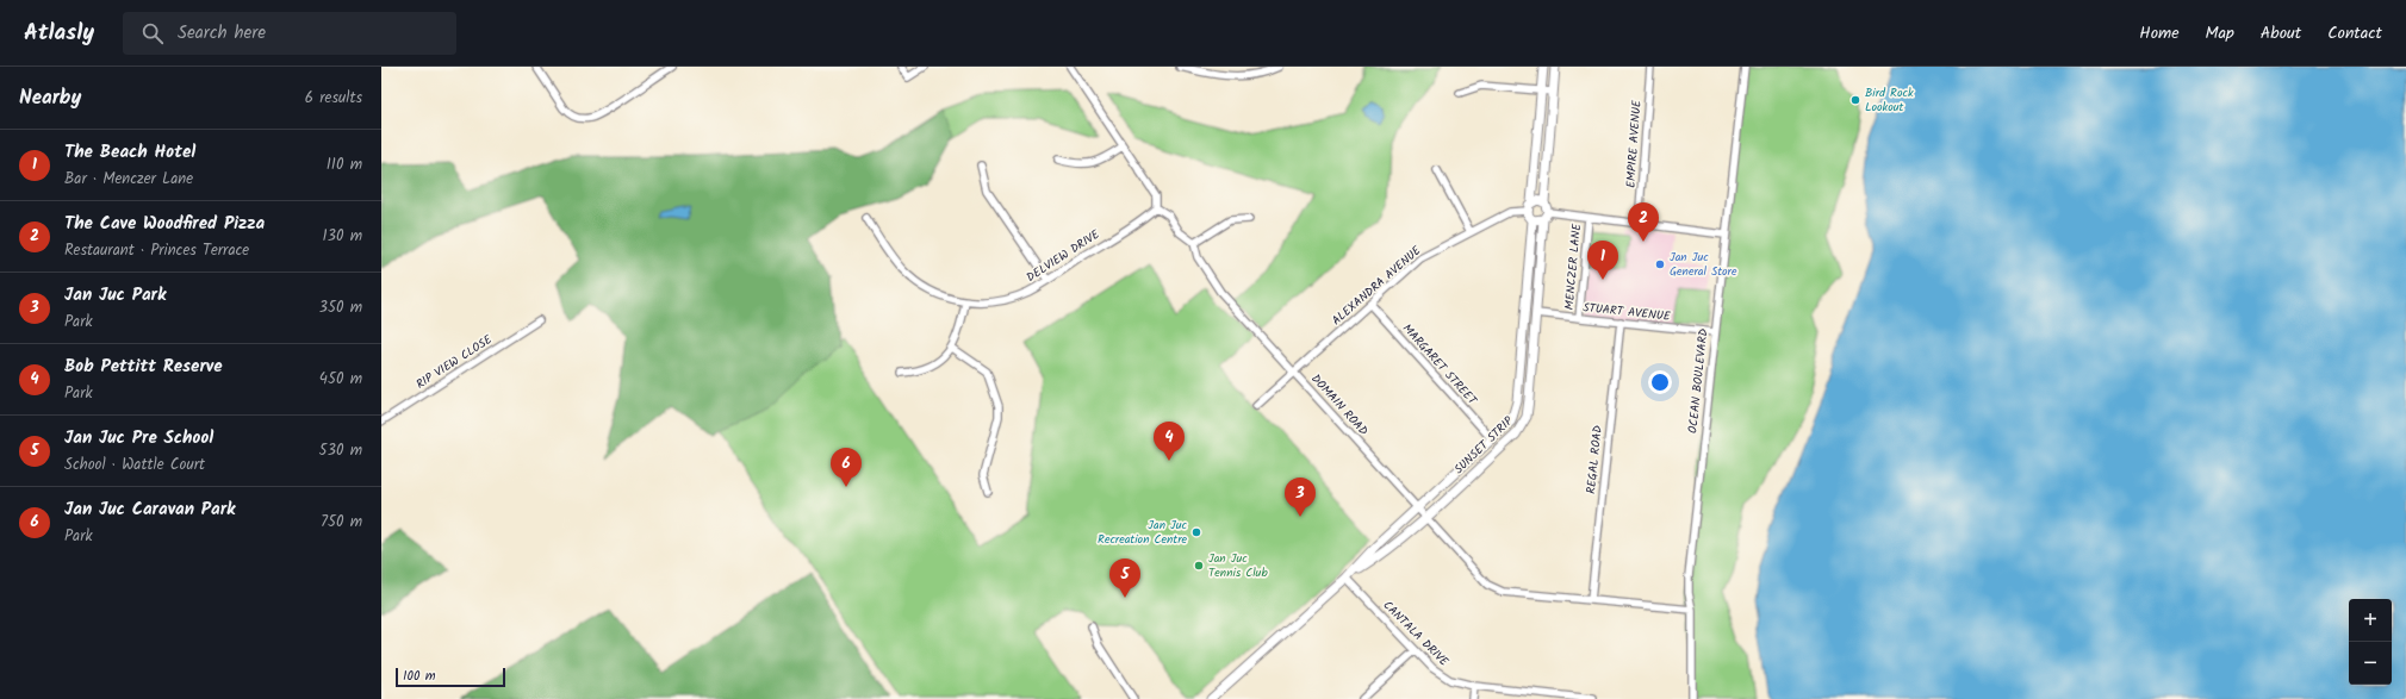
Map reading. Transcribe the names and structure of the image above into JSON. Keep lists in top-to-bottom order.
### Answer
{
  "streets": {
    "street": [
      "EMPIRE AVENUE",
      "DELVIEW DRIVE",
      "MENCZER LANE",
      "ALEXANDRA AVENUE",
      "STUART AVENUE",
      "RIP VIEW CLOSE",
      "MARGARET STREET",
      "OCEAN BOULEVARD",
      "DOMAIN ROAD",
      "SUNSET STRIP",
      "REGAL ROAD",
      "CANTALA DRIVE"
    ]
  },
  "crossings": [
    ["DELVIEW DRIVE", "DOMAIN ROAD"],
    ["MENCZER LANE", "STUART AVENUE"],
    ["ALEXANDRA AVENUE", "MARGARET STREET"],
    ["ALEXANDRA AVENUE", "DOMAIN ROAD"],
    ["ALEXANDRA AVENUE", "SUNSET STRIP"],
    ["STUART AVENUE", "OCEAN BOULEVARD"],
    ["STUART AVENUE", "SUNSET STRIP"],
    ["STUART AVENUE", "REGAL ROAD"],
    ["MARGARET STREET", "SUNSET STRIP"],
    ["OCEAN BOULEVARD", "DOMAIN ROAD"],
    ["DOMAIN ROAD", "SUNSET STRIP"],
    ["DOMAIN ROAD", "REGAL ROAD"],
    ["SUNSET STRIP", "CANTALA DRIVE"]
  ],
  "places": [
    "Bird Rock Lookout",
    "Jan Juc General Store",
    "Jan Juc Recreation Centre",
    "Jan Juc Tennis Club"
  ],
  "scale_bar": "100 m",
  "page": {
    "header": "Atlasly",
    "search": "Search here",
    "nav": [
      "Home",
      "Map",
      "About",
      "Contact"
    ],
    "heading": ["Nearby", "6 results"],
    "list": [
      {
        "mark": "1",
        "name": "The Beach Hotel",
        "note": "Bar · Menczer Lane",
        "value": "110 m"
      },
      {
        "mark": "2",
        "name": "The Cave Woodfired Pizza",
        "note": "Restaurant · Princes Terrace",
        "value": "130 m"
      },
      {
        "mark": "3",
        "name": "Jan Juc Park",
        "note": "Park",
        "value": "350 m"
      },
      {
        "mark": "4",
        "name": "Bob Pettitt Reserve",
        "note": "Park",
        "value": "450 m"
      },
      {
        "mark": "5",
        "name": "Jan Juc Pre School",
        "note": "School · Wattle Court",
        "value": "530 m"
      },
      {
        "mark": "6",
        "name": "Jan Juc Caravan Park",
        "note": "Park",
        "value": "750 m"
      }
    ],
    "pins": [
      "2",
      "1",
      "4",
      "6",
      "3",
      "5"
    ],
    "map_buttons": ["+", "−"],
    "scale": "100 m"
  }
}
